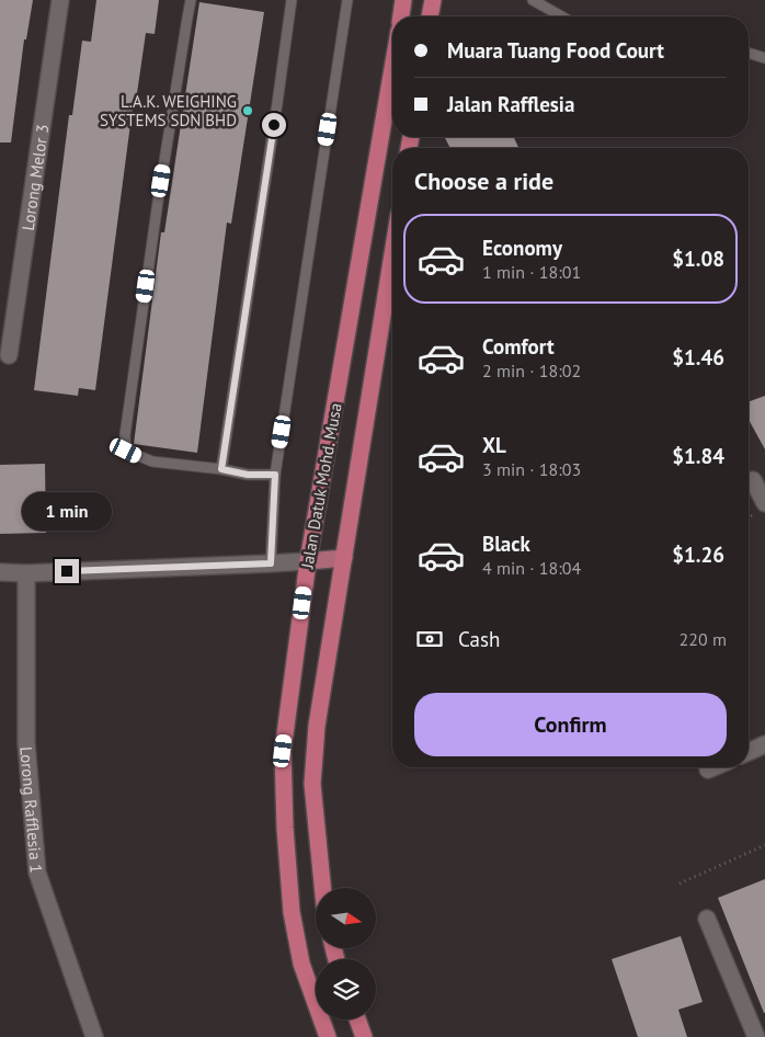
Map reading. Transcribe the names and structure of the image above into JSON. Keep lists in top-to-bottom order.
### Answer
{
  "streets": {
    "highway": ["Jalan Datuk Mohd. Musa"],
    "street": ["Lorong Melor 3", "Lorong Rafflesia 1"]
  },
  "places": ["L.A.K. WEIGHING SYSTEMS SDN BHD"],
  "north": "right",
  "page": {
    "banner": ["Muara Tuang Food Court", "Jalan Rafflesia"],
    "heading": "Choose a ride",
    "list": [
      {
        "name": "Economy",
        "note": "1 min · 18:01",
        "value": "$1.08"
      },
      {
        "name": "Comfort",
        "note": "2 min · 18:02",
        "value": "$1.46"
      },
      {
        "name": "XL",
        "note": "3 min · 18:03",
        "value": "$1.84"
      },
      {
        "name": "Black",
        "note": "4 min · 18:04",
        "value": "$1.26"
      }
    ],
    "bubble": "1 min",
    "pay": ["Cash", "220 m"],
    "buttons": "Confirm"
  }
}
